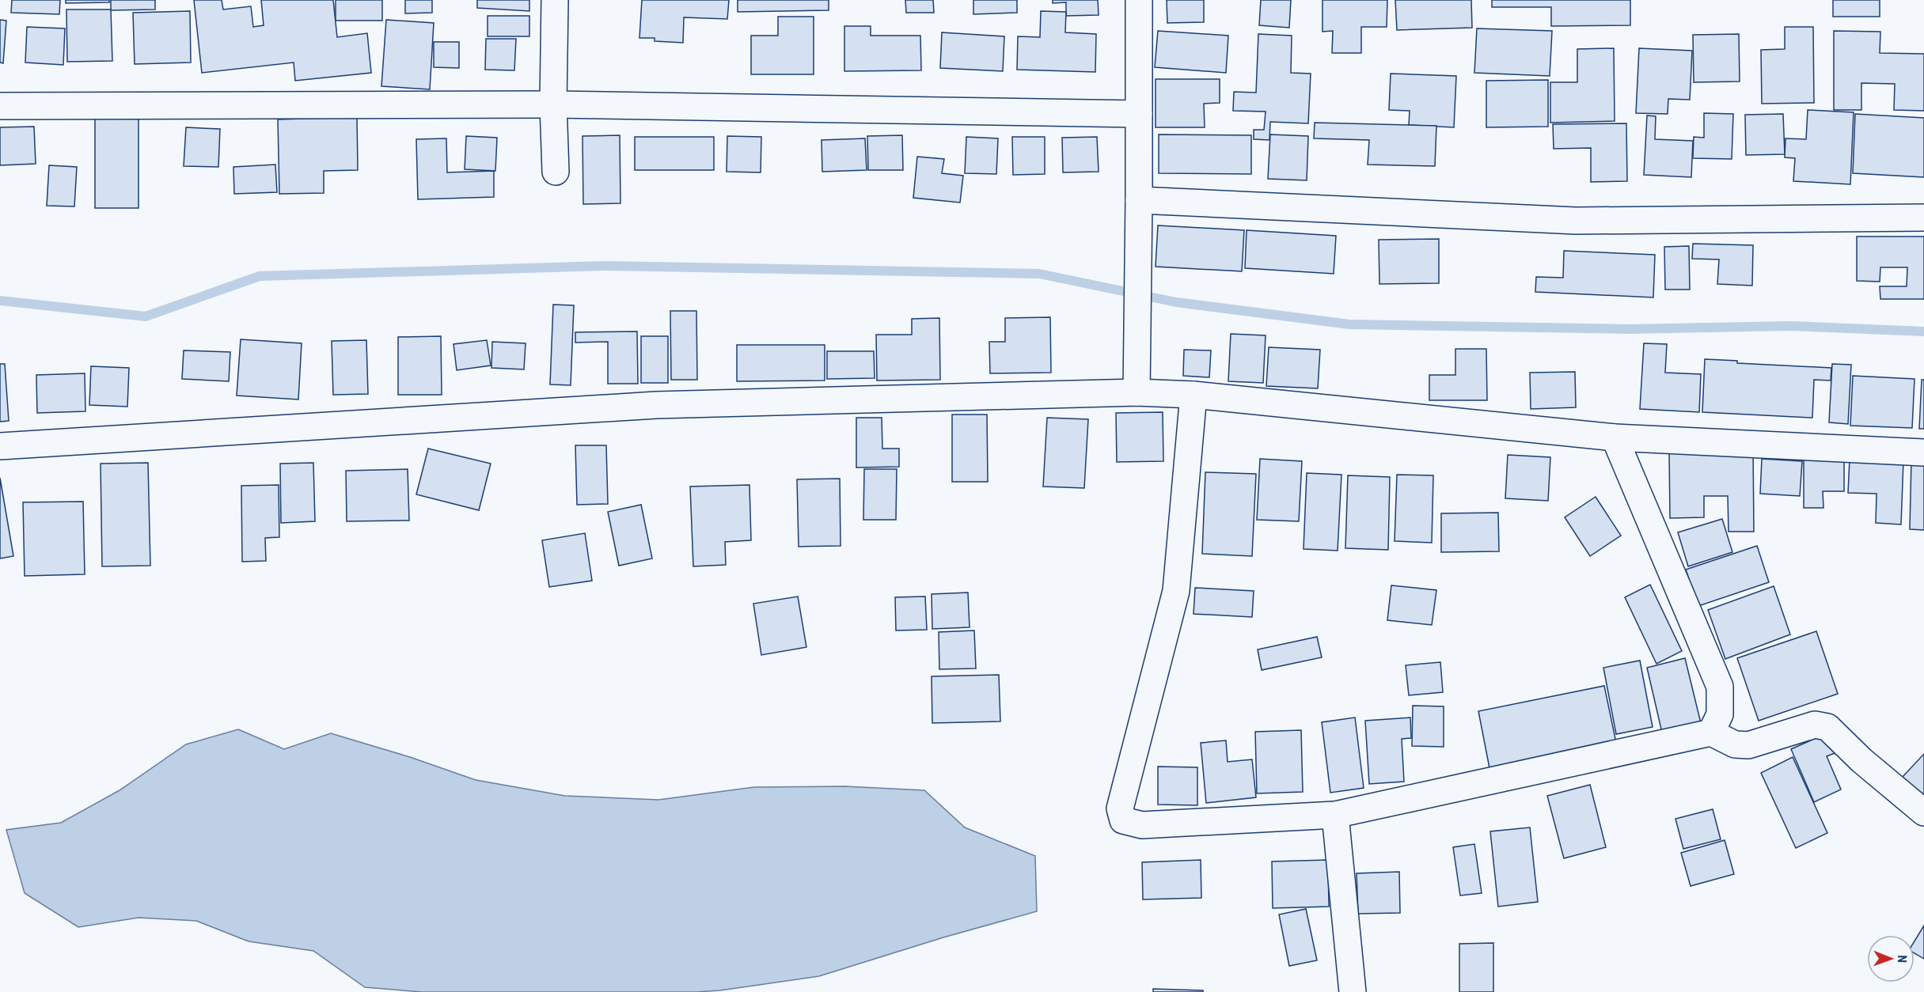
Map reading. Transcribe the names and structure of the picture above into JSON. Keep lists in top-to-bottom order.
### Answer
{
  "north": "right"
}
